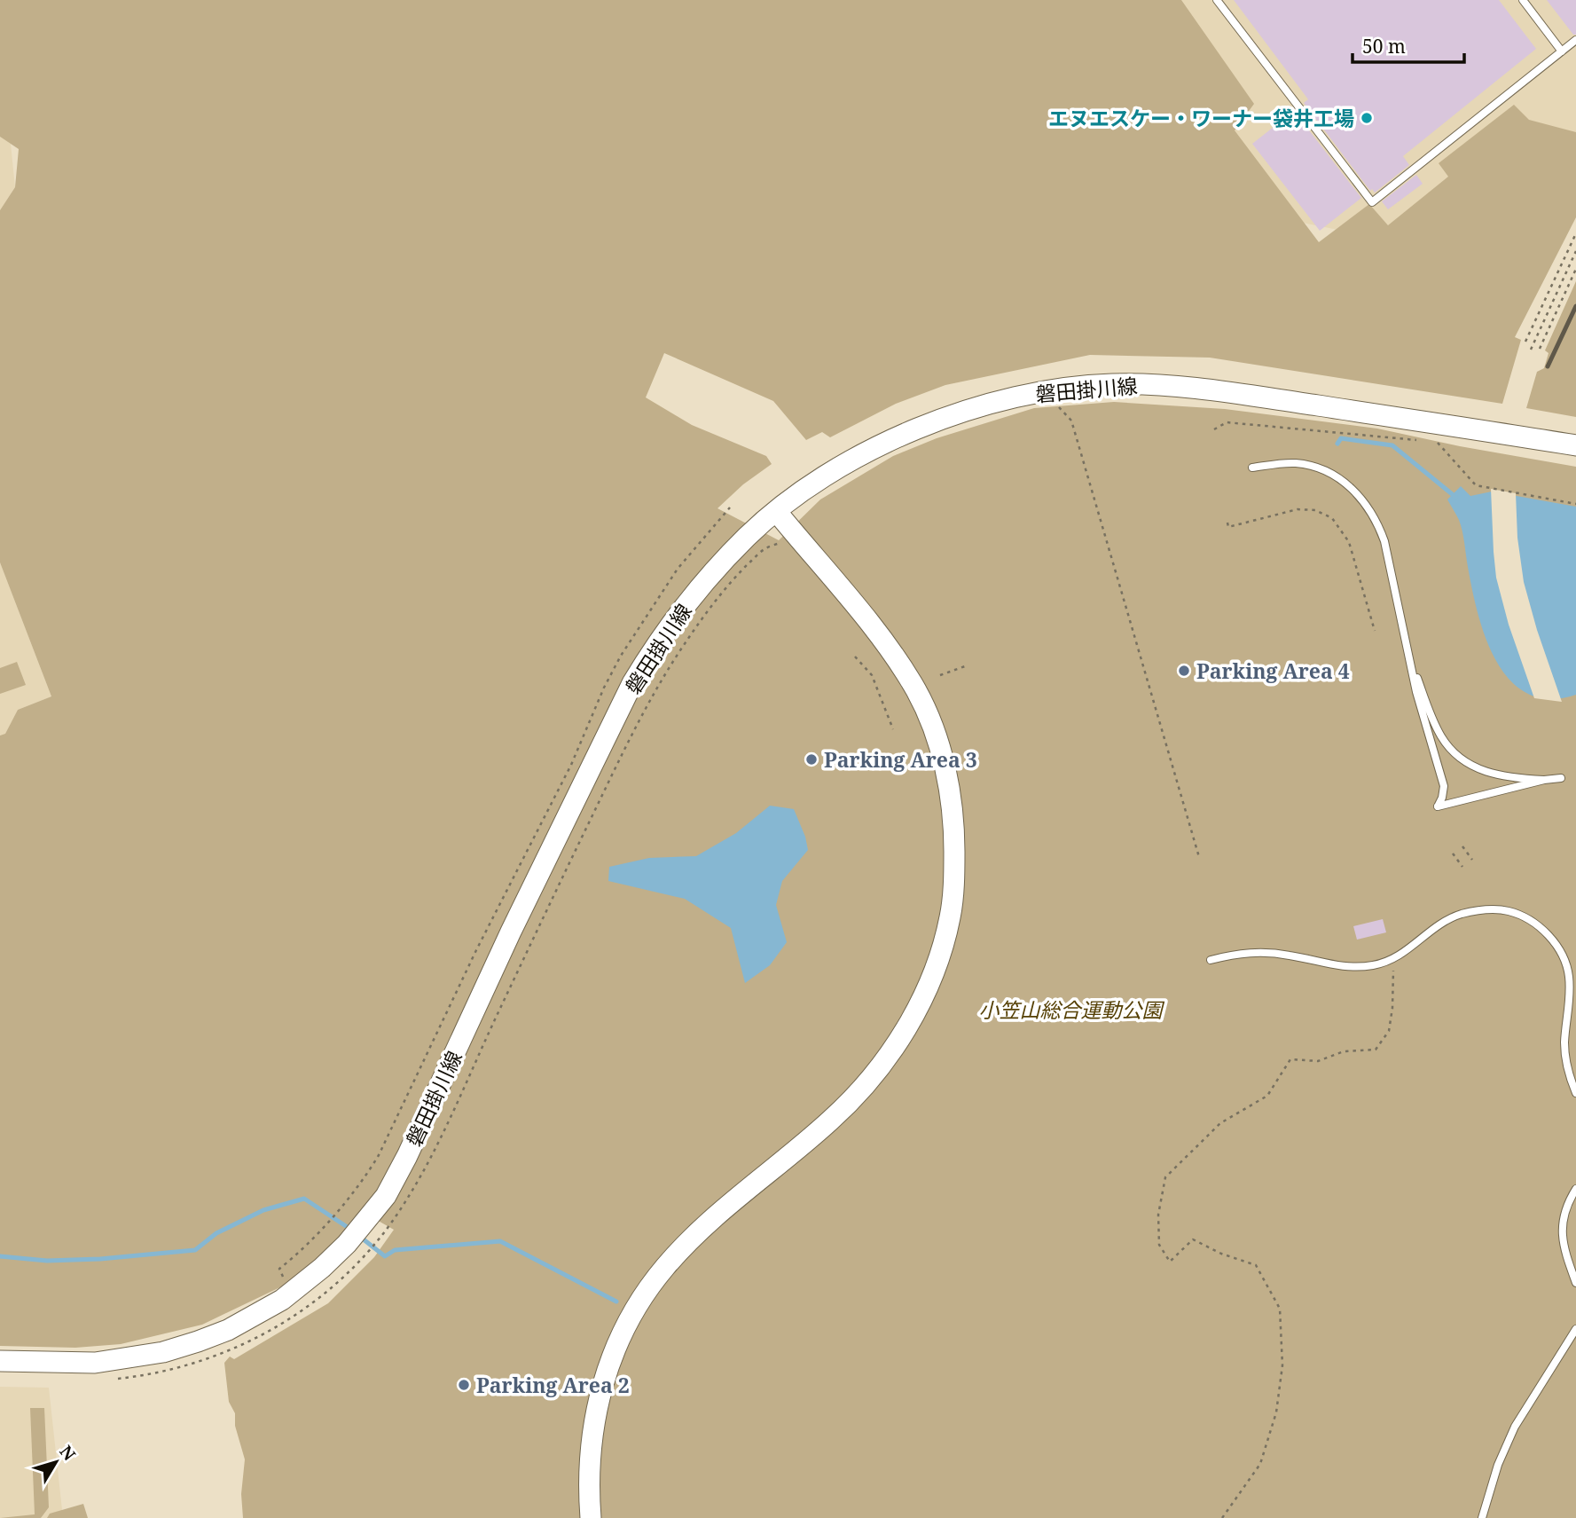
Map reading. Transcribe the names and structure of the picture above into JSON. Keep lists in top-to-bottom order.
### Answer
{
  "streets": {
    "main road": ["磐田掛川線"]
  },
  "parks": ["小笠山総合運動公園"],
  "places": [
    "エヌエスケー・ワーナー袋井工場",
    "Parking Area 4",
    "Parking Area 3",
    "Parking Area 2"
  ],
  "scale_bar": "50 m",
  "north": "top right"
}
